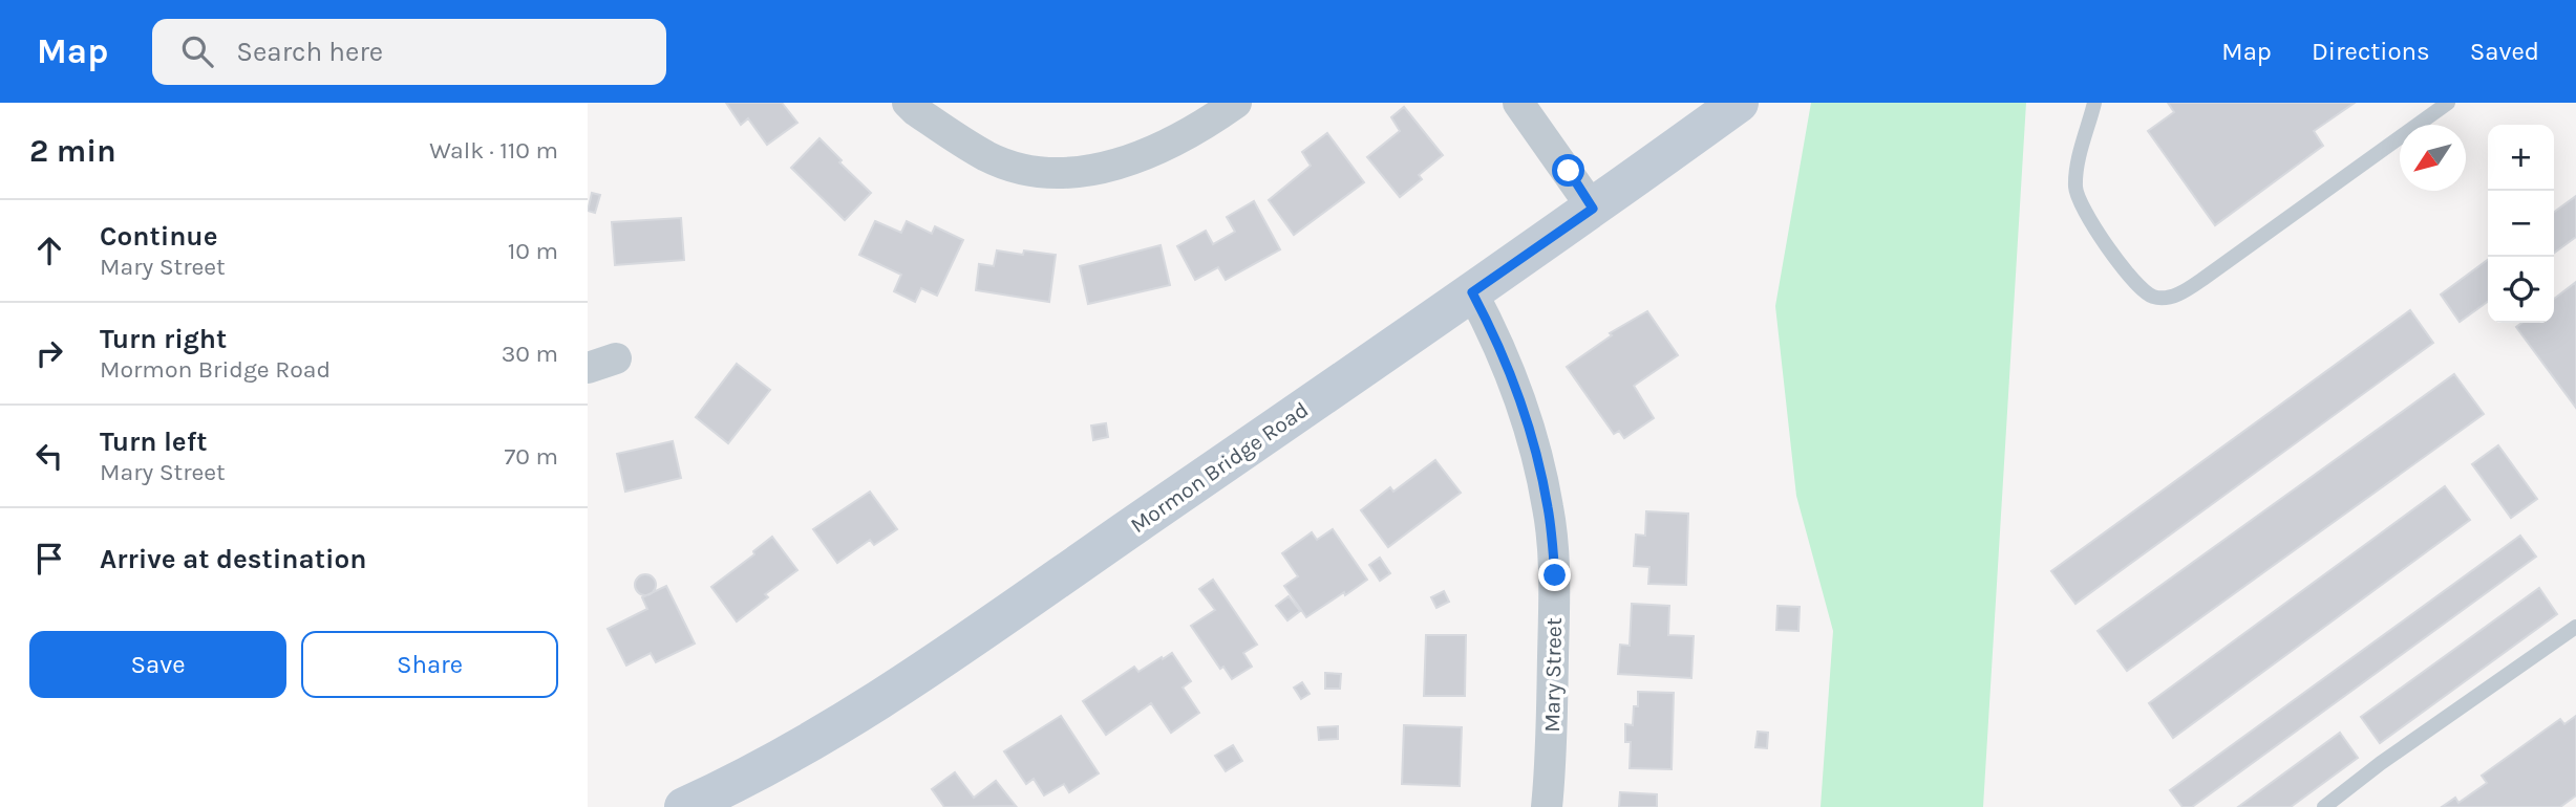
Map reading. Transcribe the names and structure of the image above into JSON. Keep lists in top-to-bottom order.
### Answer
{
  "streets": {
    "main road": ["Mormon Bridge Road"],
    "street": ["Mary Street"]
  },
  "crossings": [
    ["Mormon Bridge Road", "Mary Street"]
  ],
  "north": "bottom left",
  "page": {
    "header": "Map",
    "search": "Search here",
    "nav": ["Map", "Directions", "Saved"],
    "heading": ["2 min", "Walk · 110 m"],
    "map_buttons": ["+", "−"],
    "list": [
      ["Continue", "Mary Street", "10 m"],
      ["Turn right", "Mormon Bridge Road", "30 m"],
      ["Turn left", "Mary Street", "70 m"],
      "Arrive at destination"
    ],
    "buttons": ["Save", "Share"]
  }
}
